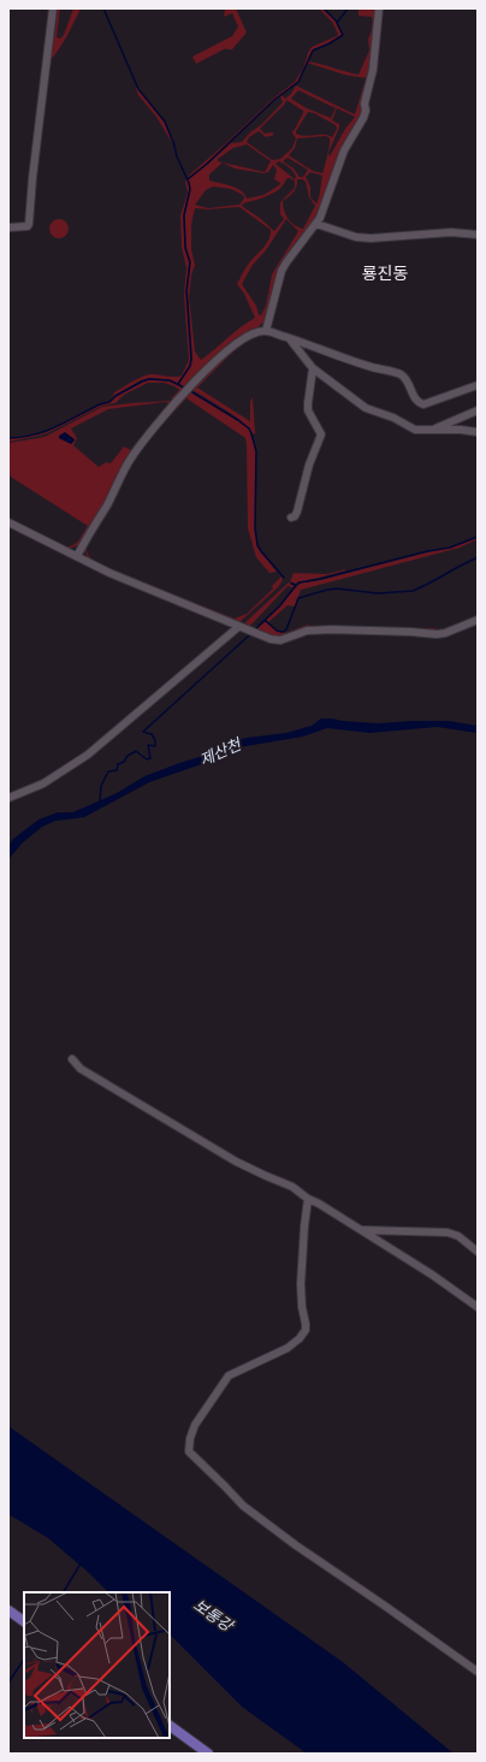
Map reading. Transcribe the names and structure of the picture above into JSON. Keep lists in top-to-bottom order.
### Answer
{
  "districts": ["룡진동"],
  "water": ["제산천", "보통강"]
}
